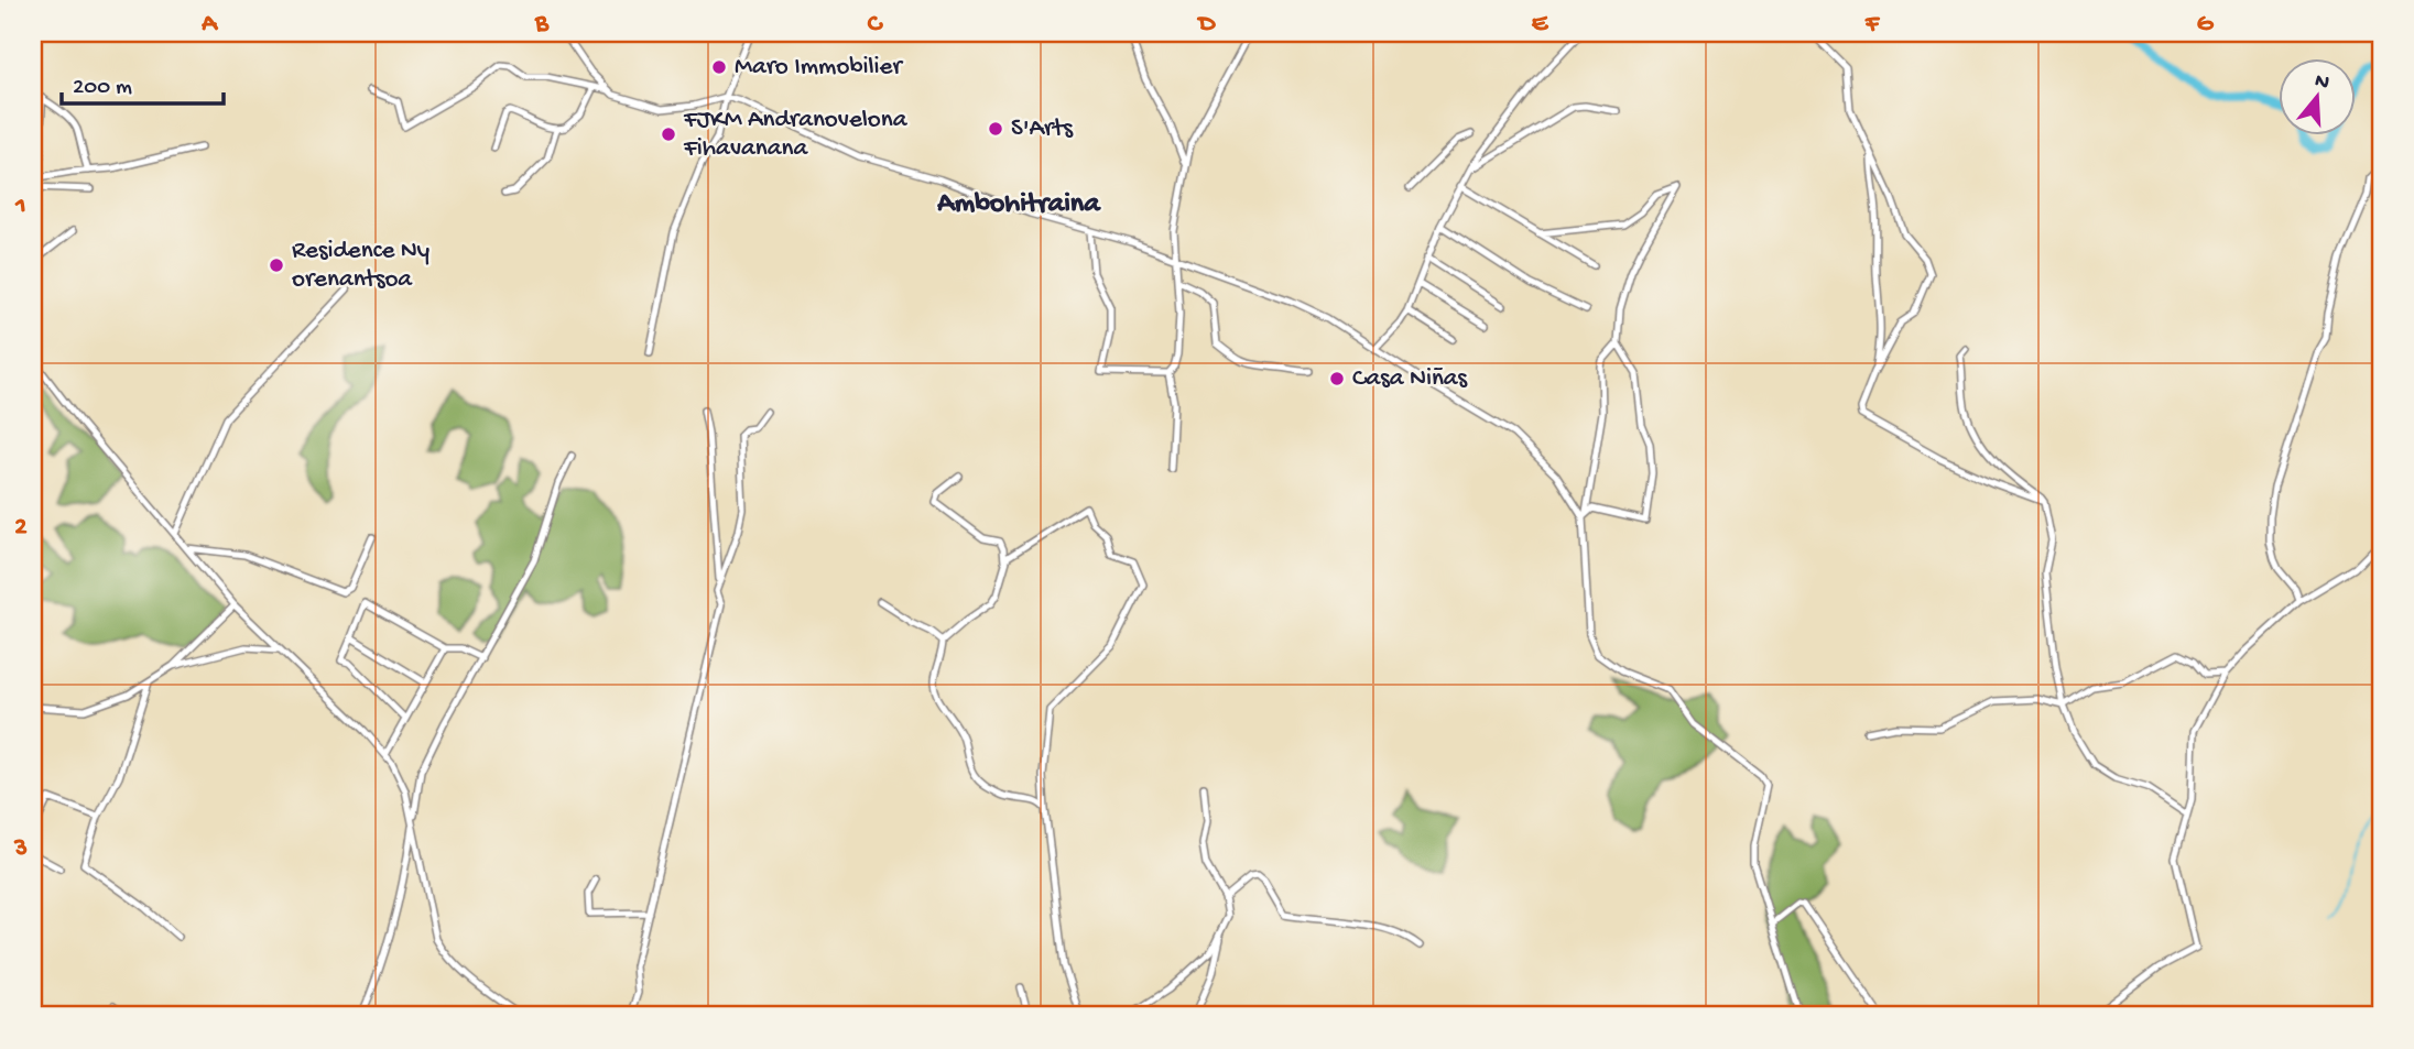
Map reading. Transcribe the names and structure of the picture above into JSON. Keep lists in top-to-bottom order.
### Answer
{
  "districts": ["Ambohitraina"],
  "places": [
    "Maro Immobilier",
    "S'Arts",
    "FJKM Andranovelona Fihavanana",
    "Residence Ny orenantsoa",
    "Casa Niñas"
  ],
  "scale_bar": "200 m",
  "north": "top",
  "grid": {
    "columns": [
      "A",
      "B",
      "C",
      "D",
      "E",
      "F",
      "G"
    ],
    "rows": ["1", "2", "3"]
  }
}
